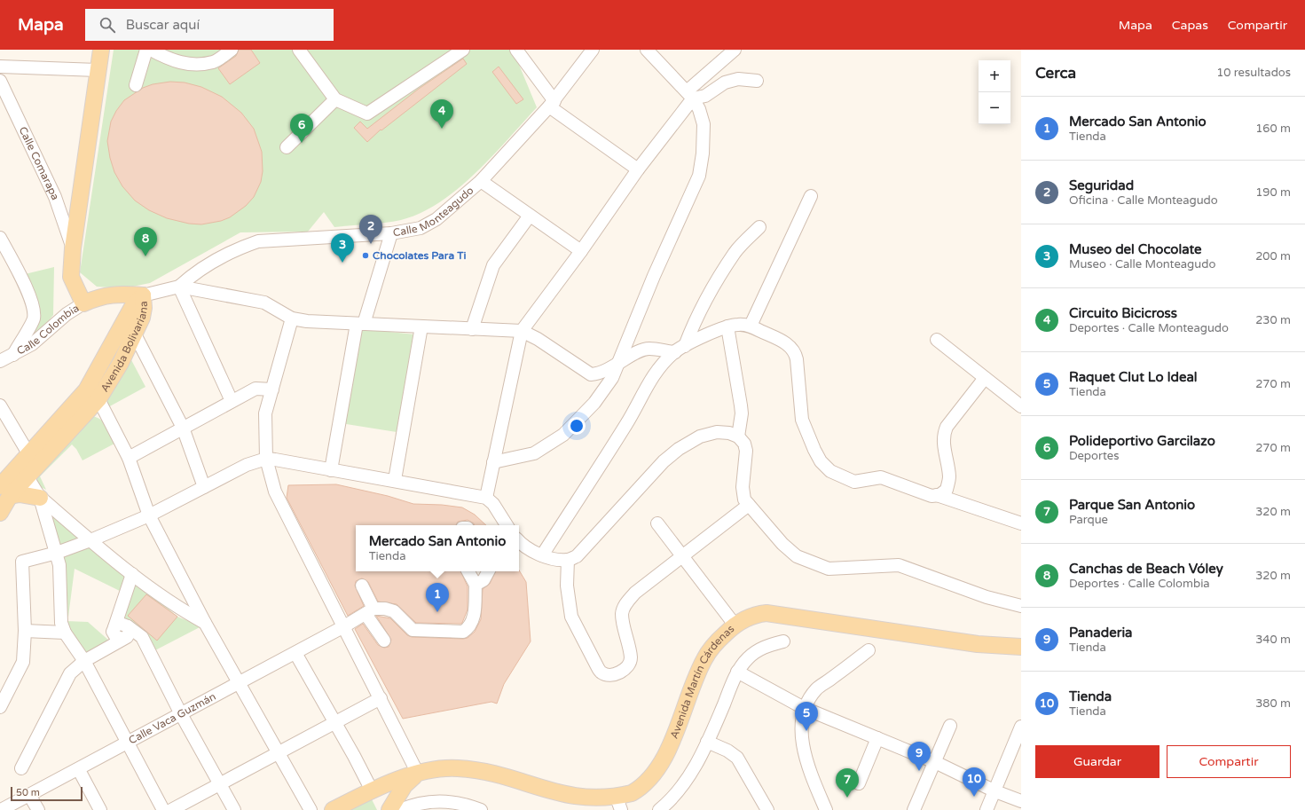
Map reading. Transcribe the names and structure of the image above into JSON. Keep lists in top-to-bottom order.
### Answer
{
  "streets": {
    "main road": ["Calle Colombia", "Avenida Bolivariana", "Avenida Martín Cárdenas"],
    "street": ["Calle Comarapa", "Calle Monteagudo", "Calle Vaca Guzmán"]
  },
  "crossings": [
    ["Calle Monteagudo", "Calle Colombia"],
    ["Calle Colombia", "Avenida Bolivariana"]
  ],
  "places": ["Chocolates Para Ti"],
  "scale_bar": "50 m",
  "page": {
    "header": "Mapa",
    "search": "Buscar aquí",
    "nav": ["Mapa", "Capas", "Compartir"],
    "heading": ["Cerca", "10 resultados"],
    "map_buttons": ["+", "−"],
    "list": [
      {
        "mark": "1",
        "name": "Mercado San Antonio",
        "note": "Tienda",
        "value": "160 m"
      },
      {
        "mark": "2",
        "name": "Seguridad",
        "note": "Oficina · Calle Monteagudo",
        "value": "190 m"
      },
      {
        "mark": "3",
        "name": "Museo del Chocolate",
        "note": "Museo · Calle Monteagudo",
        "value": "200 m"
      },
      {
        "mark": "4",
        "name": "Circuito Bicicross",
        "note": "Deportes · Calle Monteagudo",
        "value": "230 m"
      },
      {
        "mark": "5",
        "name": "Raquet Clut Lo Ideal",
        "note": "Tienda",
        "value": "270 m"
      },
      {
        "mark": "6",
        "name": "Polideportivo Garcilazo",
        "note": "Deportes",
        "value": "270 m"
      },
      {
        "mark": "7",
        "name": "Parque San Antonio",
        "note": "Parque",
        "value": "320 m"
      },
      {
        "mark": "8",
        "name": "Canchas de Beach Vóley",
        "note": "Deportes · Calle Colombia",
        "value": "320 m"
      },
      {
        "mark": "9",
        "name": "Panaderia",
        "note": "Tienda",
        "value": "340 m"
      },
      {
        "mark": "10",
        "name": "Tienda",
        "note": "Tienda",
        "value": "380 m"
      }
    ],
    "pins": [
      "4",
      "6",
      "2",
      "8",
      "3",
      "1",
      "5",
      "9",
      "10",
      "7"
    ],
    "popup": ["Mercado San Antonio", "Tienda"],
    "buttons": ["Guardar", "Compartir"],
    "scale": "50 m"
  }
}
